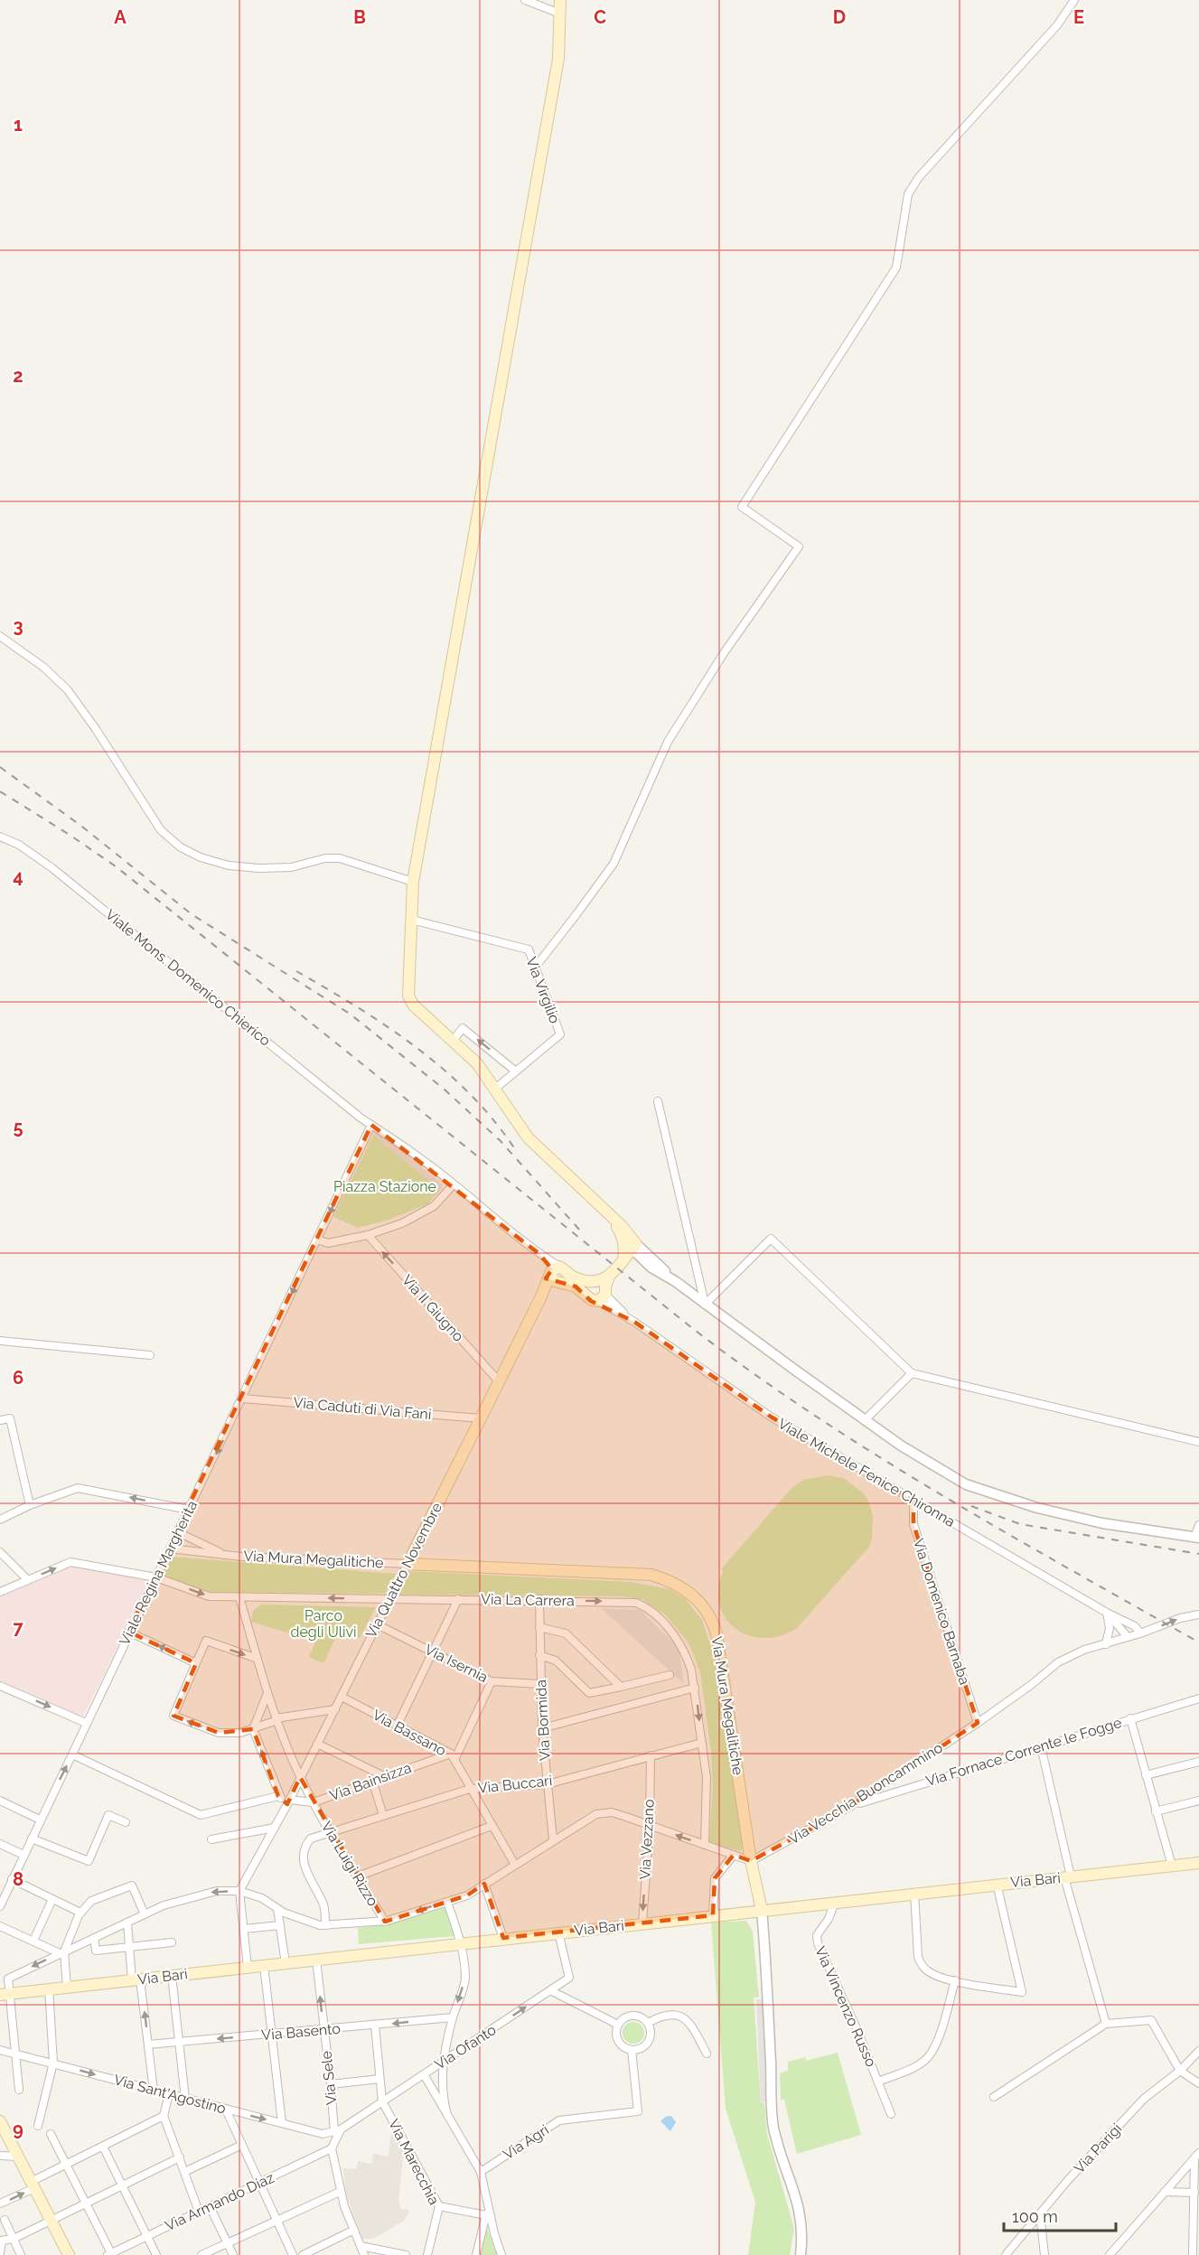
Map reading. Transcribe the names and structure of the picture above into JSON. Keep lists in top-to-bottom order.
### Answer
{
  "streets": {
    "main road": ["Via Mura Megalitiche", "Via Quattro Novembre", "Via Bari"],
    "street": [
      "Viale Mons. Domenico Chierico",
      "Via Virgilio",
      "Via II Giugno",
      "Via Caduti di Via Fani",
      "Viale Michele Fenice Chironna",
      "Viale Regina Margherita",
      "Via La Carrera",
      "Via Domenico Barnaba",
      "Via Isernia",
      "Via Bormida",
      "Via Bassano",
      "Via Fornace Corrente le Fogge",
      "Via Bainsizza",
      "Via Buccari",
      "Via Vecchia Buoncammino",
      "Via Vezzano",
      "Via Luigi Rizzo",
      "Via Vincenzo Russo",
      "Via Basento",
      "Via Ofanto",
      "Via Sele",
      "Via Sant'Agostino",
      "Via Agri",
      "Via Parigi",
      "Via Marecchia",
      "Via Armando Diaz"
    ]
  },
  "crossings": [
    ["Viale Mons. Domenico Chierico", "Via Quattro Novembre"],
    ["Via II Giugno", "Via Quattro Novembre"],
    ["Via Caduti di Via Fani", "Via Quattro Novembre"],
    ["Via Caduti di Via Fani", "Viale Regina Margherita"],
    ["Viale Michele Fenice Chironna", "Via Domenico Barnaba"],
    ["Viale Michele Fenice Chironna", "Via Vecchia Buoncammino"],
    ["Via Mura Megalitiche", "Via Quattro Novembre"],
    ["Via Mura Megalitiche", "Viale Regina Margherita"],
    ["Via Mura Megalitiche", "Via Vecchia Buoncammino"],
    ["Via Mura Megalitiche", "Via Bari"],
    ["Via Quattro Novembre", "Via La Carrera"],
    ["Via Quattro Novembre", "Via Isernia"],
    ["Via Quattro Novembre", "Via Bassano"],
    ["Via Quattro Novembre", "Via Bainsizza"],
    ["Via Quattro Novembre", "Via Luigi Rizzo"],
    ["Viale Regina Margherita", "Via La Carrera"],
    ["Via La Carrera", "Via Bormida"],
    ["Via La Carrera", "Via Buccari"],
    ["Via La Carrera", "Via Luigi Rizzo"],
    ["Via Domenico Barnaba", "Via Vecchia Buoncammino"],
    ["Via Isernia", "Via Bormida"],
    ["Via Bormida", "Via Buccari"],
    ["Via Bassano", "Via Bainsizza"],
    ["Via Bassano", "Via Buccari"],
    ["Via Fornace Corrente le Fogge", "Via Vecchia Buoncammino"],
    ["Via Bainsizza", "Via Luigi Rizzo"],
    ["Via Buccari", "Via Vezzano"],
    ["Via Buccari", "Via Luigi Rizzo"],
    ["Via Vezzano", "Via Bari"],
    ["Via Bari", "Via Vincenzo Russo"],
    ["Via Bari", "Via Ofanto"],
    ["Via Bari", "Via Sele"],
    ["Via Basento", "Via Sele"],
    ["Via Ofanto", "Via Sele"],
    ["Via Ofanto", "Via Sant'Agostino"],
    ["Via Ofanto", "Via Marecchia"],
    ["Via Sele", "Via Sant'Agostino"]
  ],
  "one_way": [
    "Via II Giugno",
    "Via Vezzano",
    "Via Basento",
    "Via Ofanto",
    "Via Sant'Agostino"
  ],
  "parks": ["Piazza Stazione", "Parco degli Ulivi"],
  "scale_bar": "100 m",
  "grid": {
    "columns": [
      "A",
      "B",
      "C",
      "D",
      "E"
    ],
    "rows": [
      "1",
      "2",
      "3",
      "4",
      "5",
      "6",
      "7",
      "8",
      "9"
    ]
  }
}
